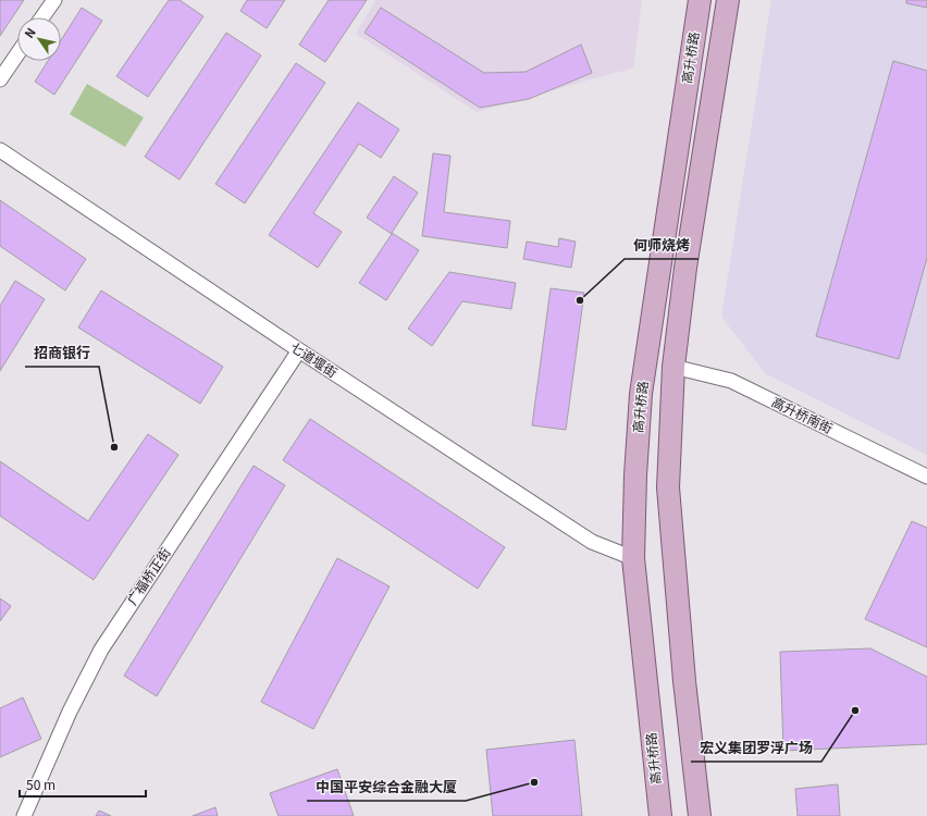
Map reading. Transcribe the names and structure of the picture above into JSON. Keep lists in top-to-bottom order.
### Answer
{
  "streets": {
    "main road": ["高升桥路"],
    "street": ["七道堰街", "高升桥南街", "广福桥正街"]
  },
  "crossings": [
    ["高升桥路", "七道堰街"],
    ["高升桥路", "高升桥南街"],
    ["七道堰街", "广福桥正街"]
  ],
  "places": [
    "何师烧烤",
    "招商银行",
    "宏义集团罗浮广场",
    "中国平安综合金融大厦"
  ],
  "scale_bar": "50 m",
  "north": "top left"
}
